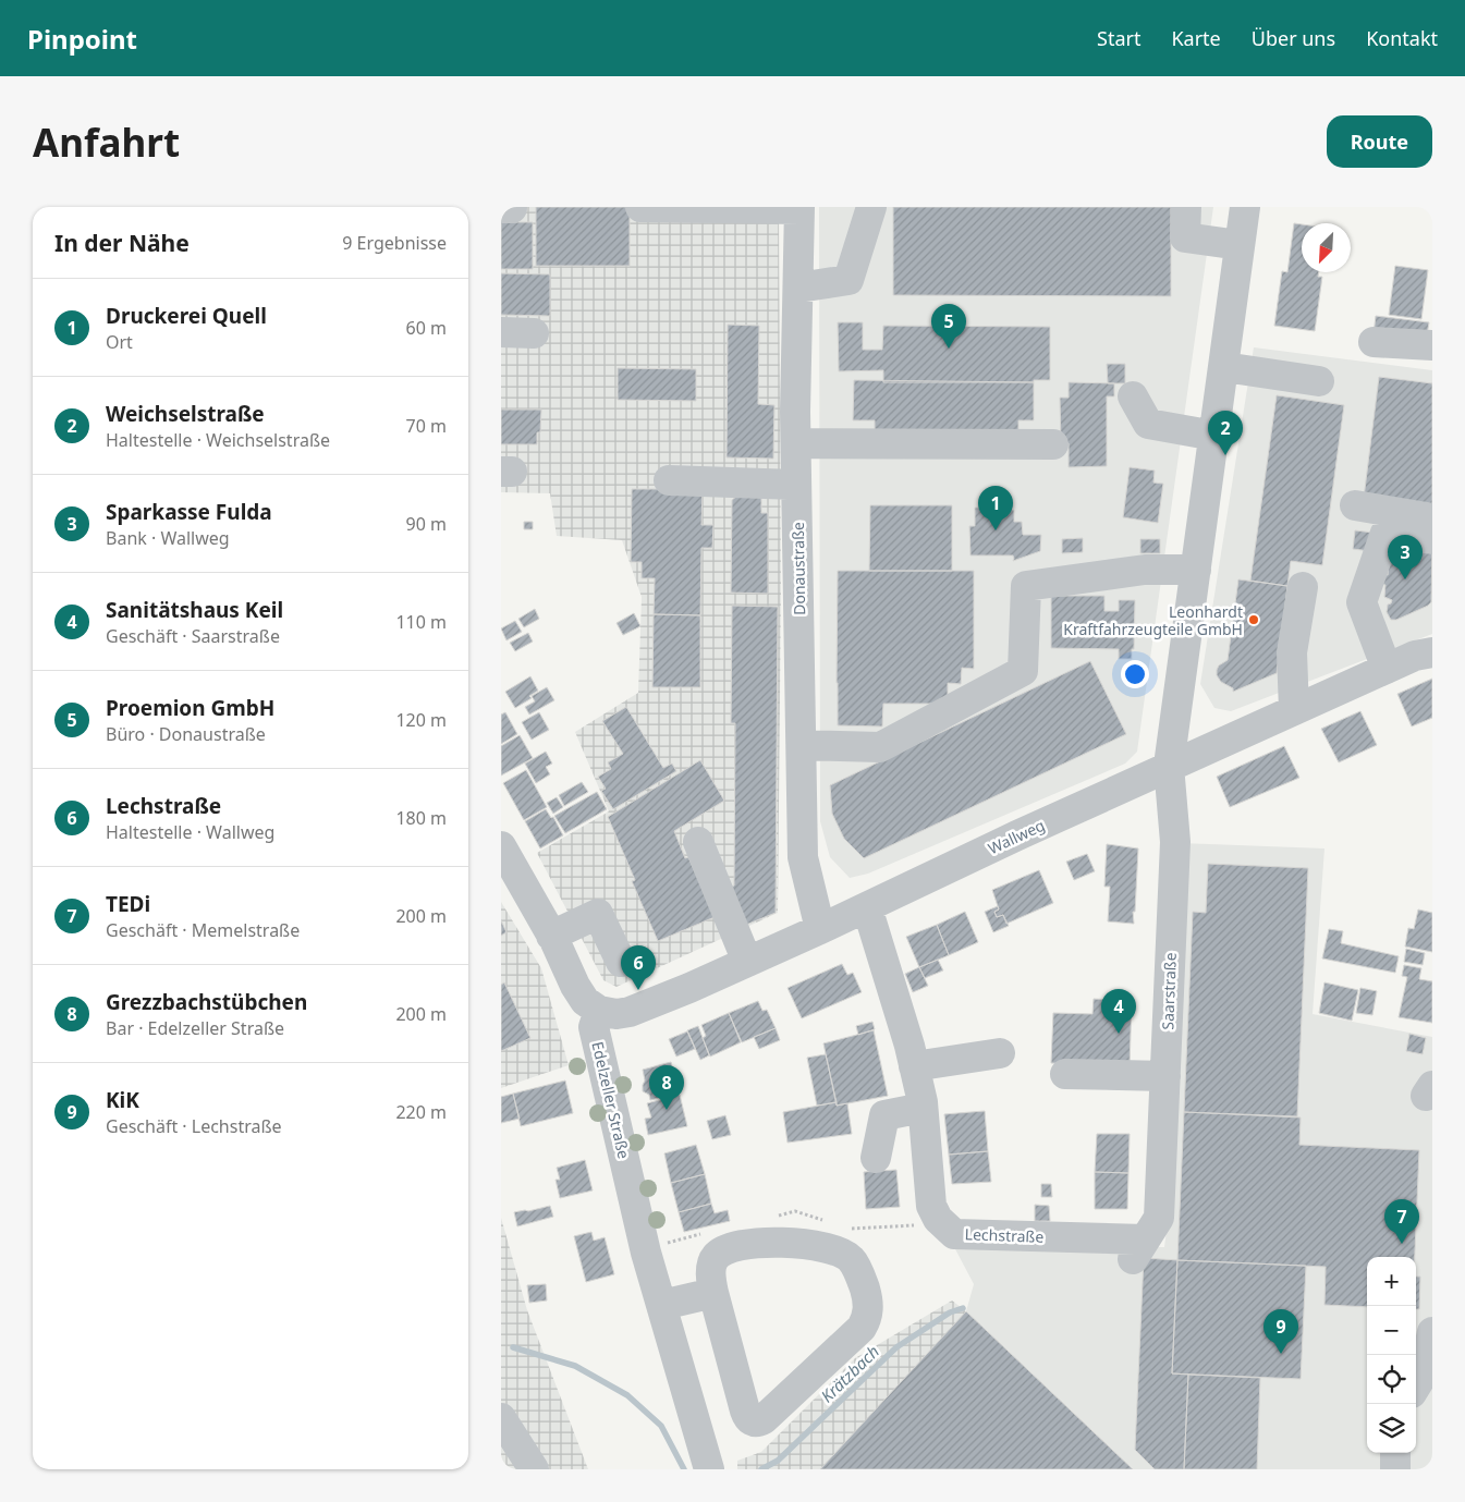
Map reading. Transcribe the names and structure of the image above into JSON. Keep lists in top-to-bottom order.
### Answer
{
  "streets": {
    "street": [
      "Donaustraße",
      "Wallweg",
      "Saarstraße",
      "Edelzeller Straße",
      "Lechstraße"
    ]
  },
  "crossings": [
    ["Donaustraße", "Wallweg"],
    ["Wallweg", "Saarstraße"],
    ["Wallweg", "Edelzeller Straße"],
    ["Wallweg", "Lechstraße"],
    ["Saarstraße", "Lechstraße"]
  ],
  "water": ["Krätzbach"],
  "places": ["Leonhardt Kraftfahrzeugteile GmbH"],
  "north": "bottom left",
  "page": {
    "header": "Pinpoint",
    "nav": [
      "Start",
      "Karte",
      "Über uns",
      "Kontakt"
    ],
    "buttons": "Route",
    "title": "Anfahrt",
    "heading": ["In der Nähe", "9 Ergebnisse"],
    "list": [
      {
        "mark": "1",
        "name": "Druckerei Quell",
        "note": "Ort",
        "value": "60 m"
      },
      {
        "mark": "2",
        "name": "Weichselstraße",
        "note": "Haltestelle · Weichselstraße",
        "value": "70 m"
      },
      {
        "mark": "3",
        "name": "Sparkasse Fulda",
        "note": "Bank · Wallweg",
        "value": "90 m"
      },
      {
        "mark": "4",
        "name": "Sanitätshaus Keil",
        "note": "Geschäft · Saarstraße",
        "value": "110 m"
      },
      {
        "mark": "5",
        "name": "Proemion GmbH",
        "note": "Büro · Donaustraße",
        "value": "120 m"
      },
      {
        "mark": "6",
        "name": "Lechstraße",
        "note": "Haltestelle · Wallweg",
        "value": "180 m"
      },
      {
        "mark": "7",
        "name": "TEDi",
        "note": "Geschäft · Memelstraße",
        "value": "200 m"
      },
      {
        "mark": "8",
        "name": "Grezzbachstübchen",
        "note": "Bar · Edelzeller Straße",
        "value": "200 m"
      },
      {
        "mark": "9",
        "name": "KiK",
        "note": "Geschäft · Lechstraße",
        "value": "220 m"
      }
    ],
    "pins": [
      "5",
      "2",
      "1",
      "3",
      "6",
      "4",
      "8",
      "7",
      "9"
    ],
    "map_buttons": ["+", "−"]
  }
}
